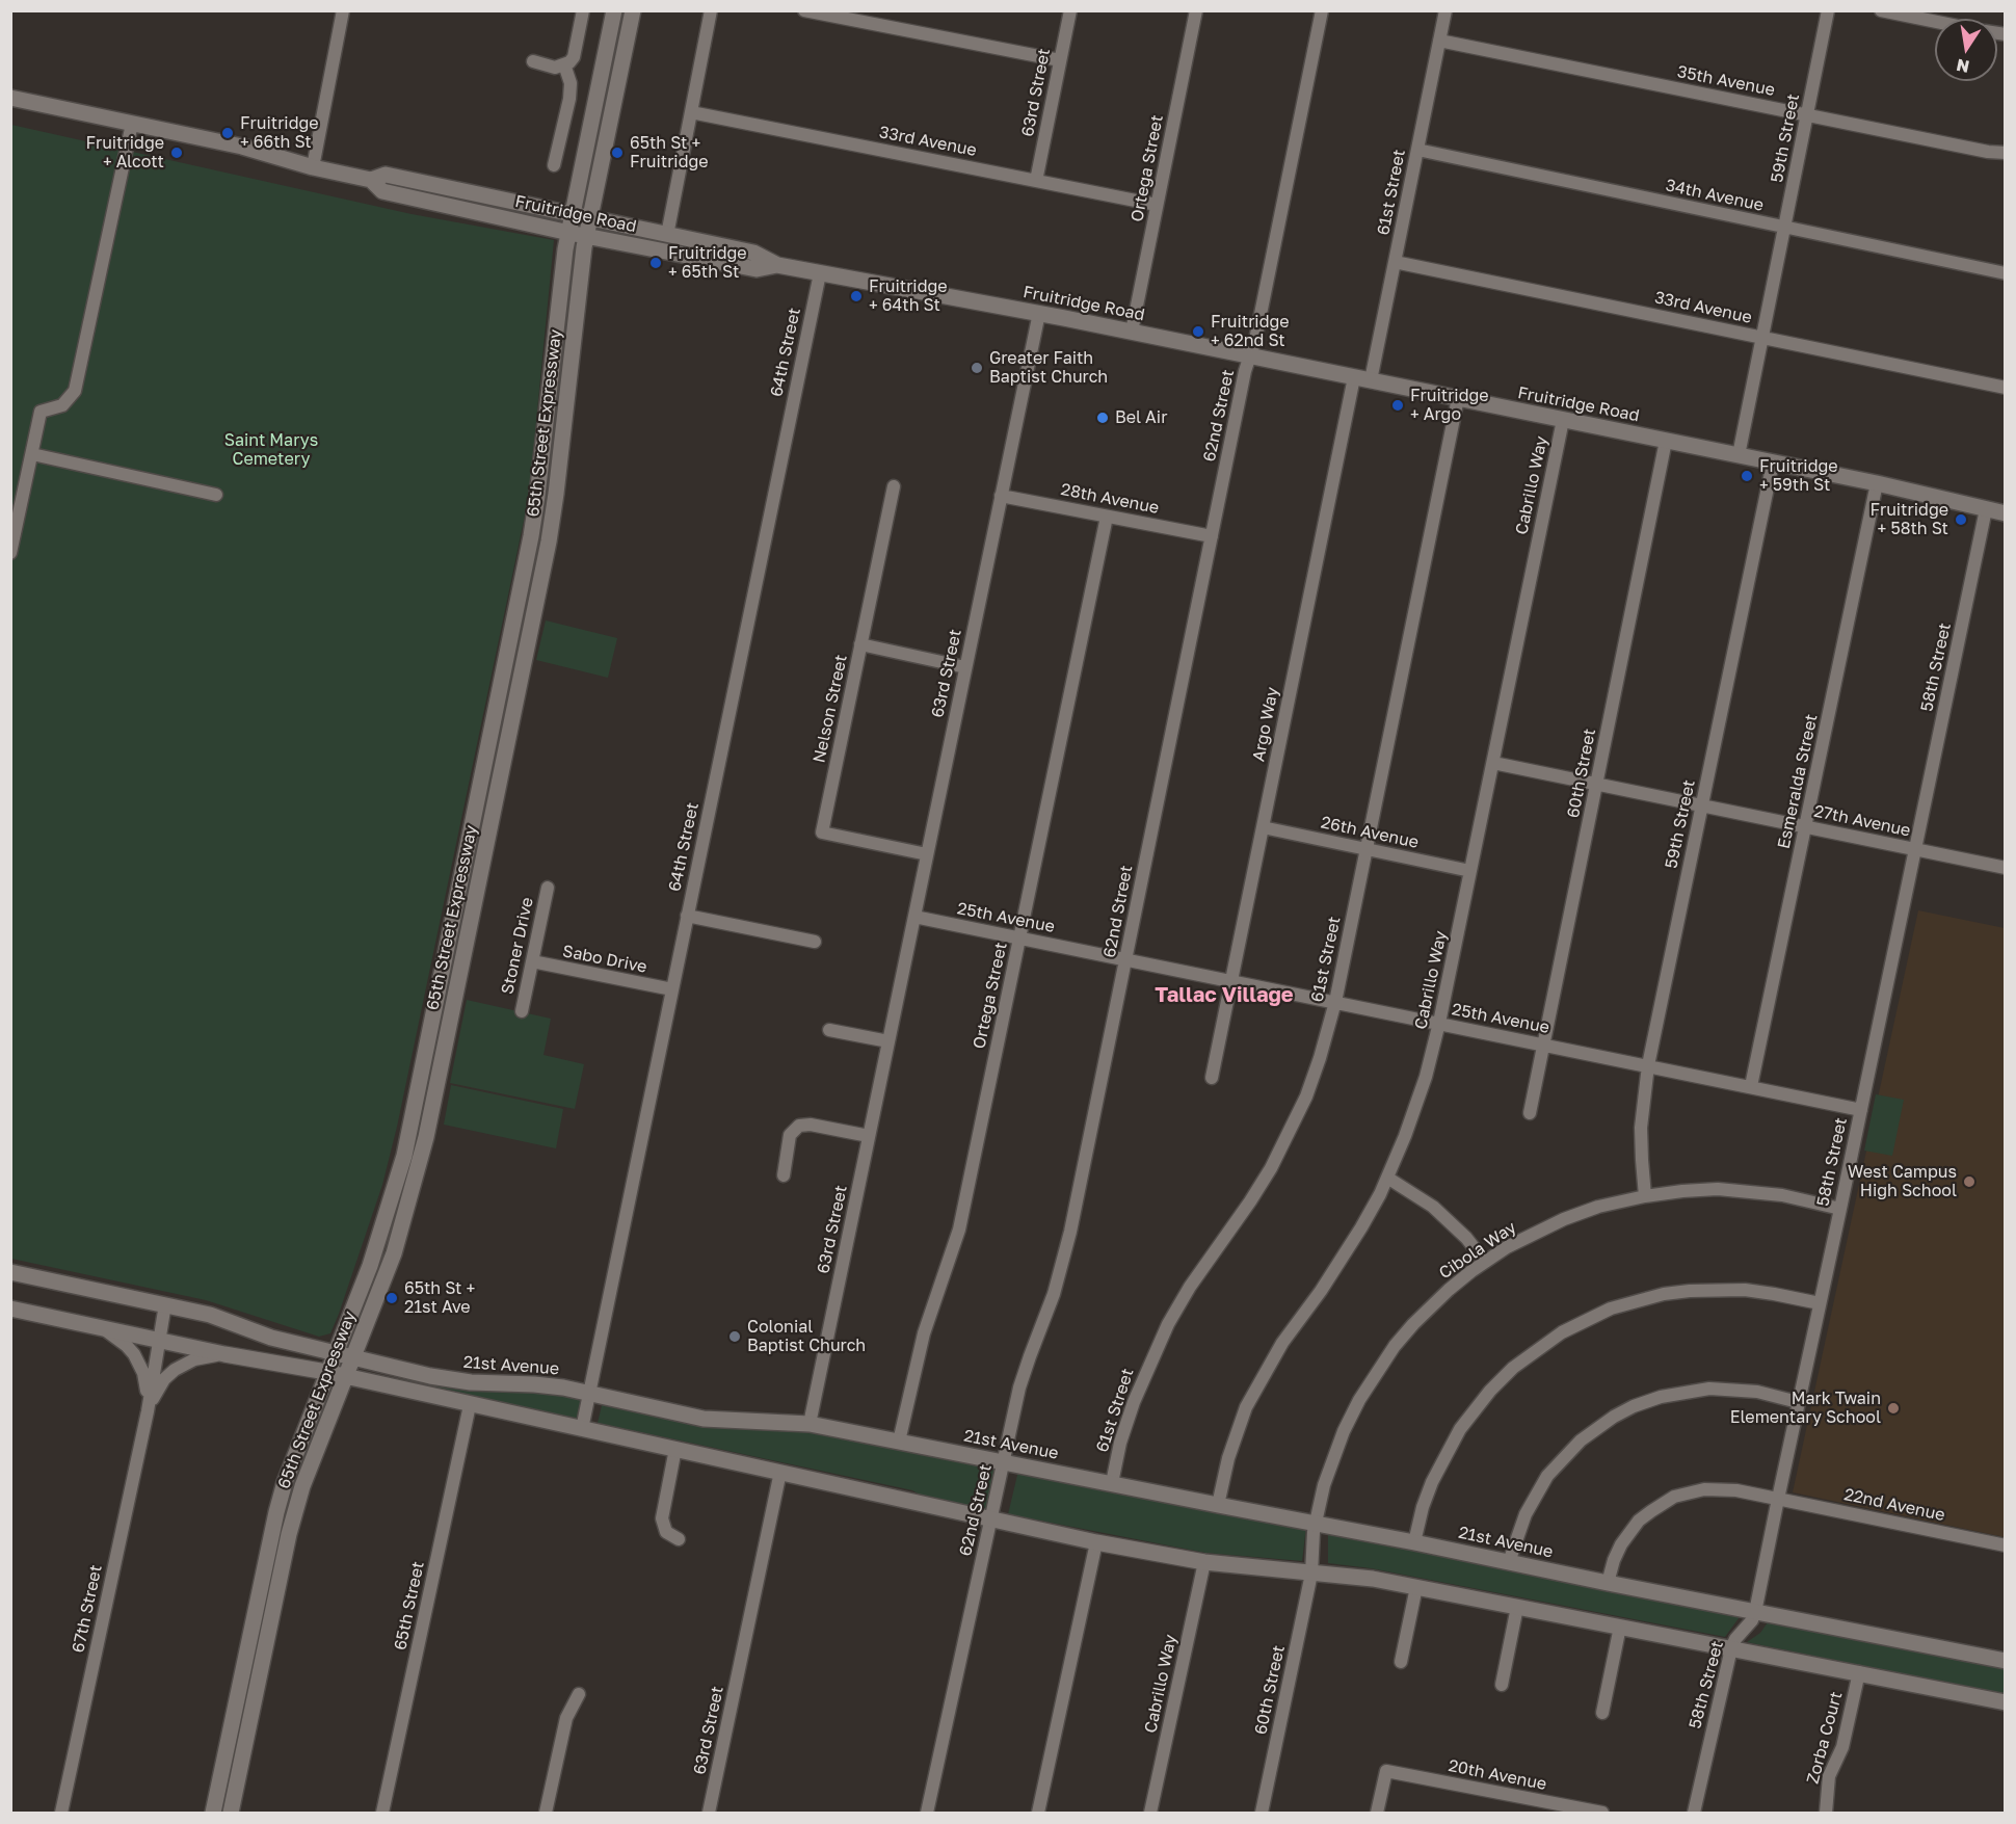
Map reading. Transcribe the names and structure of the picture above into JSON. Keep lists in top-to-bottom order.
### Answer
{
  "streets": {
    "main road": ["Fruitridge Road", "65th Street Expressway", "21st Avenue"],
    "street": [
      "35th Avenue",
      "63rd Street",
      "59th Street",
      "33rd Avenue",
      "Ortega Street",
      "61st Street",
      "34th Avenue",
      "64th Street",
      "62nd Street",
      "Cabrillo Way",
      "28th Avenue",
      "58th Street",
      "Nelson Street",
      "Argo Way",
      "60th Street",
      "Esmeralda Street",
      "27th Avenue",
      "26th Avenue",
      "25th Avenue",
      "Stoner Drive",
      "Sabo Drive",
      "Cibola Way",
      "22nd Avenue",
      "65th Street",
      "67th Street",
      "Zorba Court",
      "20th Avenue"
    ]
  },
  "crossings": [
    ["35th Avenue", "59th Street"],
    ["35th Avenue", "61st Street"],
    ["63rd Street", "33rd Avenue"],
    ["63rd Street", "Fruitridge Road"],
    ["63rd Street", "28th Avenue"],
    ["63rd Street", "Nelson Street"],
    ["63rd Street", "25th Avenue"],
    ["63rd Street", "21st Avenue"],
    ["59th Street", "33rd Avenue"],
    ["59th Street", "34th Avenue"],
    ["59th Street", "Fruitridge Road"],
    ["59th Street", "27th Avenue"],
    ["59th Street", "25th Avenue"],
    ["59th Street", "Cibola Way"],
    ["33rd Avenue", "Ortega Street"],
    ["33rd Avenue", "61st Street"],
    ["Ortega Street", "Fruitridge Road"],
    ["Ortega Street", "28th Avenue"],
    ["Ortega Street", "25th Avenue"],
    ["Ortega Street", "21st Avenue"],
    ["61st Street", "34th Avenue"],
    ["61st Street", "Fruitridge Road"],
    ["61st Street", "26th Avenue"],
    ["61st Street", "25th Avenue"],
    ["61st Street", "21st Avenue"],
    ["Fruitridge Road", "64th Street"],
    ["Fruitridge Road", "62nd Street"],
    ["Fruitridge Road", "65th Street Expressway"],
    ["Fruitridge Road", "Cabrillo Way"],
    ["Fruitridge Road", "58th Street"],
    ["Fruitridge Road", "Argo Way"],
    ["Fruitridge Road", "60th Street"],
    ["Fruitridge Road", "Esmeralda Street"],
    ["64th Street", "Sabo Drive"],
    ["64th Street", "21st Avenue"],
    ["62nd Street", "28th Avenue"],
    ["62nd Street", "25th Avenue"],
    ["62nd Street", "21st Avenue"],
    ["65th Street Expressway", "21st Avenue"],
    ["Cabrillo Way", "27th Avenue"],
    ["Cabrillo Way", "26th Avenue"],
    ["Cabrillo Way", "25th Avenue"],
    ["Cabrillo Way", "21st Avenue"],
    ["58th Street", "27th Avenue"],
    ["58th Street", "25th Avenue"],
    ["58th Street", "Cibola Way"],
    ["58th Street", "21st Avenue"],
    ["58th Street", "22nd Avenue"],
    ["Argo Way", "26th Avenue"],
    ["Argo Way", "25th Avenue"],
    ["60th Street", "27th Avenue"],
    ["60th Street", "25th Avenue"],
    ["60th Street", "Cibola Way"],
    ["Esmeralda Street", "27th Avenue"],
    ["Esmeralda Street", "25th Avenue"],
    ["Stoner Drive", "Sabo Drive"],
    ["Cibola Way", "21st Avenue"],
    ["21st Avenue", "22nd Avenue"],
    ["21st Avenue", "67th Street"]
  ],
  "districts": ["Tallac Village"],
  "parks": ["Saint Marys Cemetery"],
  "places": [
    "Fruitridge + 66th St",
    "Fruitridge + Alcott",
    "65th St + Fruitridge",
    "Fruitridge + 65th St",
    "Fruitridge + 64th St",
    "Fruitridge + 62nd St",
    "Greater Faith Baptist Church",
    "Fruitridge + Argo",
    "Bel Air",
    "Fruitridge + 59th St",
    "Fruitridge + 58th St",
    "West Campus High School",
    "65th St + 21st Ave",
    "Colonial Baptist Church",
    "Mark Twain Elementary School"
  ],
  "north": "bottom"
}
